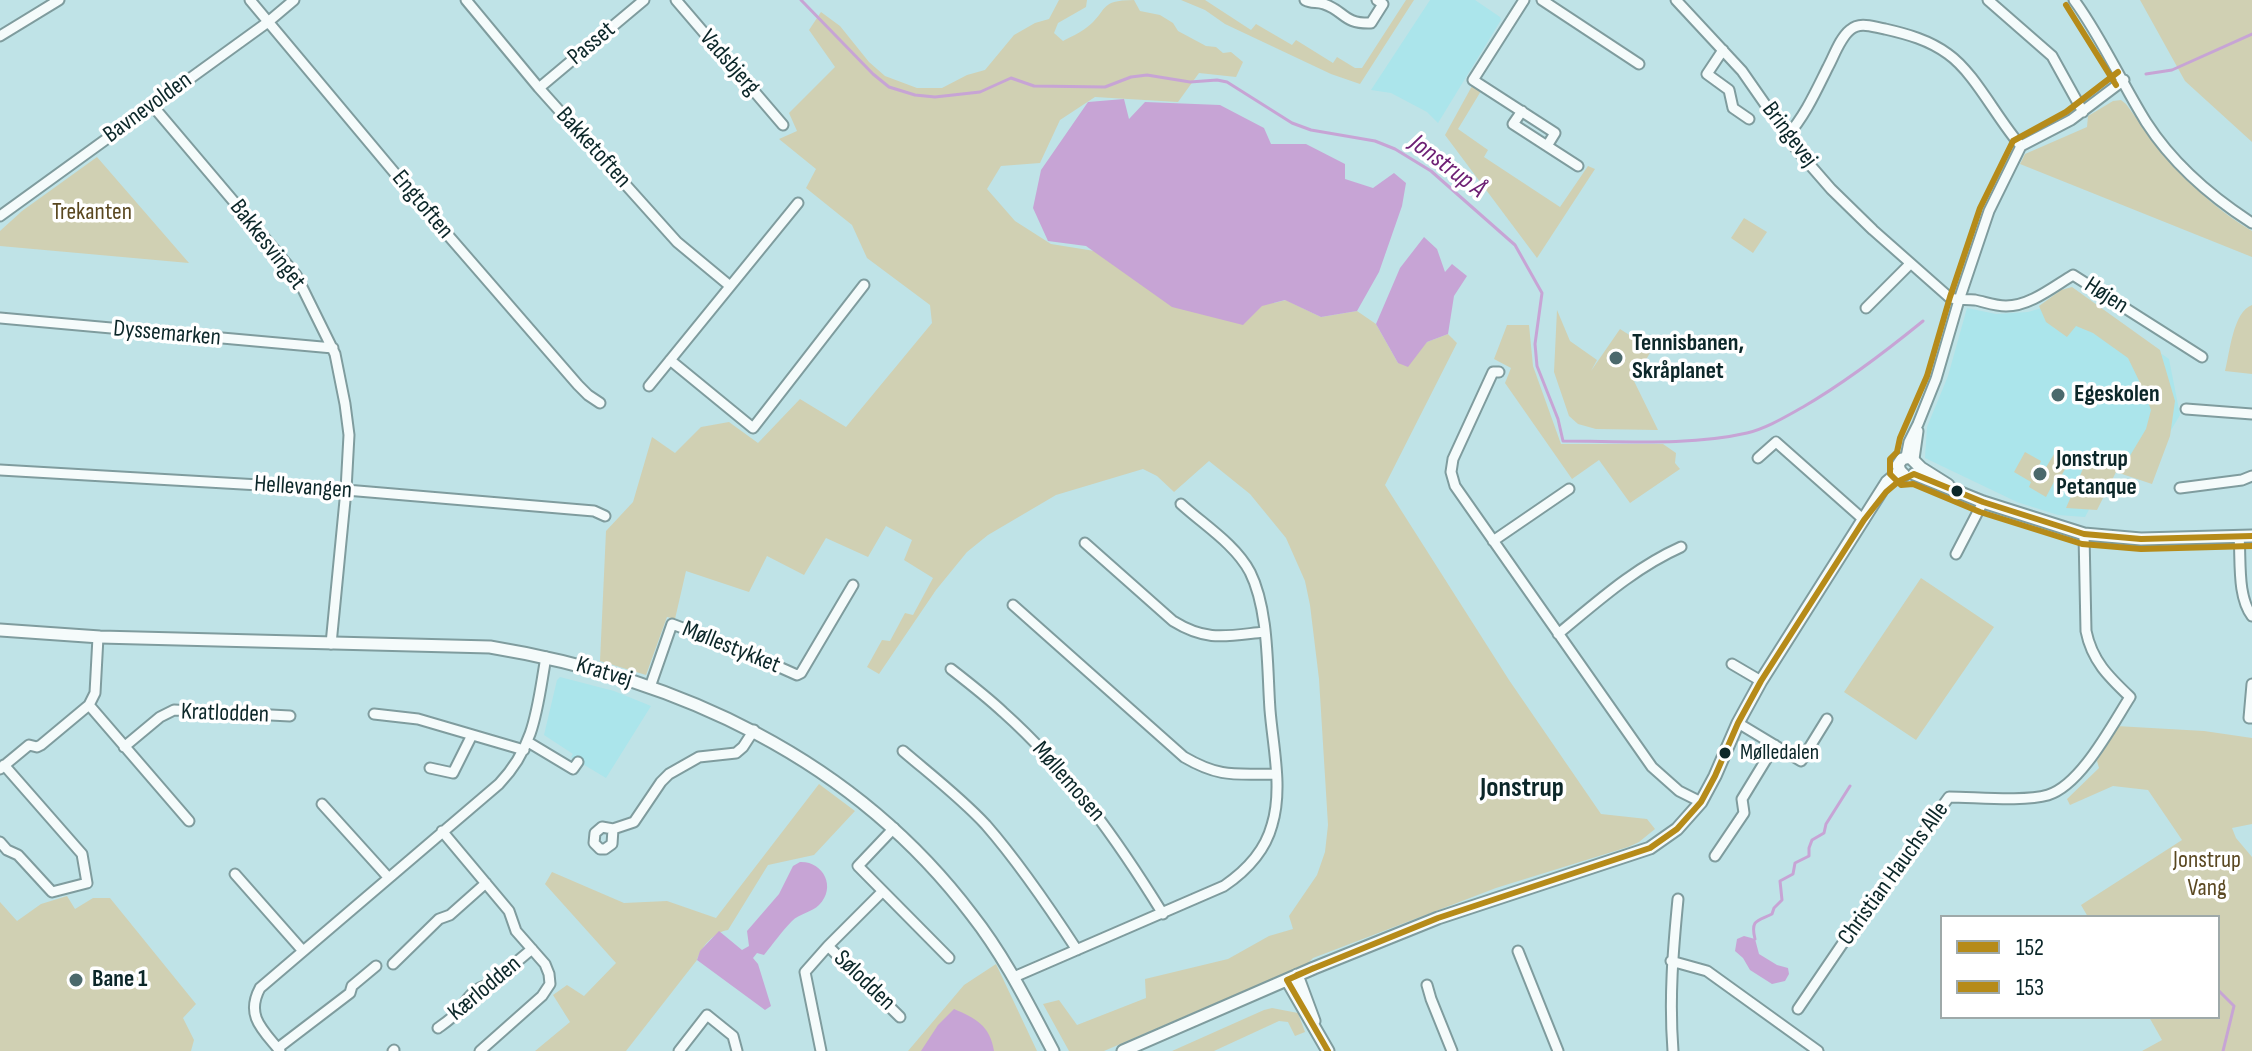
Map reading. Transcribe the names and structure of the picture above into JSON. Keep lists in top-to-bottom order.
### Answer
{
  "streets": {
    "street": [
      "Passet",
      "Vadsbjerg",
      "Bavnevolden",
      "Bringevej",
      "Bakketoften",
      "Engtoften",
      "Bakkesvinget",
      "Højen",
      "Dyssemarken",
      "Hellevangen",
      "Møllestykket",
      "Kratvej",
      "Kratlodden",
      "Møllemosen",
      "Christian Hauchs Alle",
      "Sølodden",
      "Kærlodden"
    ]
  },
  "crossings": [
    ["Passet", "Bakketoften"],
    ["Bavnevolden", "Engtoften"],
    ["Bavnevolden", "Bakkesvinget"],
    ["Bringevej", "Højen"],
    ["Bakkesvinget", "Dyssemarken"],
    ["Bakkesvinget", "Hellevangen"],
    ["Bakkesvinget", "Kratvej"],
    ["Møllestykket", "Kratvej"]
  ],
  "districts": ["Jonstrup"],
  "water": ["Jonstrup Å"],
  "parks": ["Trekanten", "Jonstrup Vang"],
  "places": [
    "Tennisbanen, Skråplanet",
    "Egeskolen",
    "Jonstrup Petanque",
    "Mølledalen",
    "Bane 1"
  ],
  "lines": ["transit line 153", "transit line 152"],
  "legend": ["152", "153"]
}
